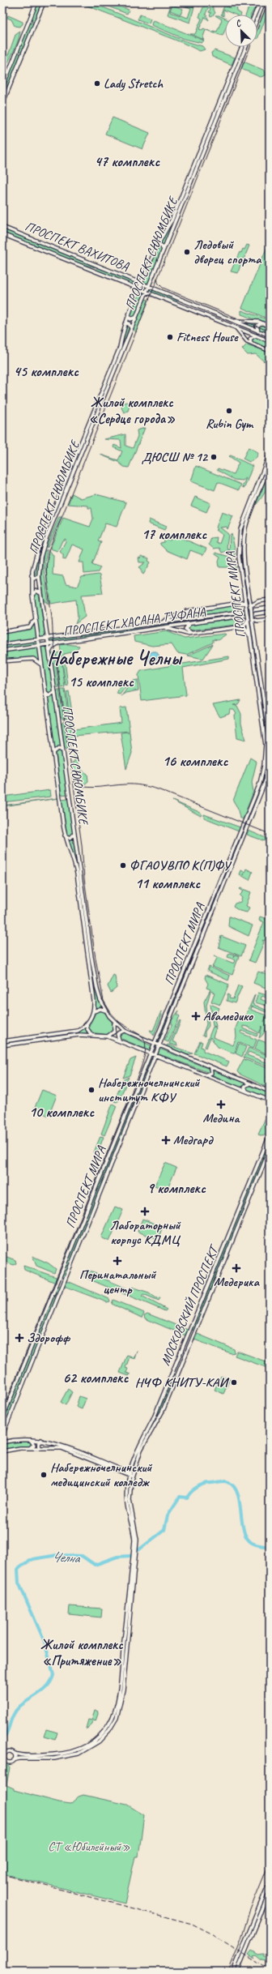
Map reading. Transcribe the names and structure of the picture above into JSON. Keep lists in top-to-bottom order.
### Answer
{
  "streets": {
    "main road": [
      "ПРОСПЕКТ ВАХИТОВА",
      "ПРОСПЕКТ СЮЮМБИКЕ",
      "ПРОСПЕКТ МИРА",
      "ПРОСПЕКТ ХАСАНА ТУФАНА",
      "МОСКОВСКИЙ ПРОСПЕКТ"
    ]
  },
  "crossings": [
    ["ПРОСПЕКТ ВАХИТОВА", "ПРОСПЕКТ СЮЮМБИКЕ"],
    ["ПРОСПЕКТ СЮЮМБИКЕ", "ПРОСПЕКТ МИРА"],
    ["ПРОСПЕКТ СЮЮМБИКЕ", "ПРОСПЕКТ ХАСАНА ТУФАНА"]
  ],
  "districts": [
    "47 комплекс",
    "45 комплекс",
    "Жилой комплекс «Сердце города»",
    "17 комплекс",
    "Набережные Челны",
    "15 комплекс",
    "16 комплекс",
    "11 комплекс",
    "10 комплекс",
    "9 комплекс",
    "62 комплекс",
    "Жилой комплекс «Притяжение»"
  ],
  "water": ["Челна"],
  "parks": ["СТ «Юбилейный»"],
  "places": {
    "other": [
      "Lady Stretch",
      "Ледовый дворец спорта",
      "Fitness House",
      "Rubin Gym",
      "ДЮСШ № 12",
      "ФГАОУВПО К(П)ФУ",
      "Набережночелнинский институт КФУ",
      "НЧФ КНИТУ-КАИ",
      "Набережночелнинский медицинский колледж"
    ],
    "health": [
      "Авамедико",
      "Медина",
      "Медгард",
      "Лабораторный корпус КДМЦ",
      "Перинатальный центр",
      "Медерика",
      "Здорофф"
    ]
  },
  "north": "top left"
}
